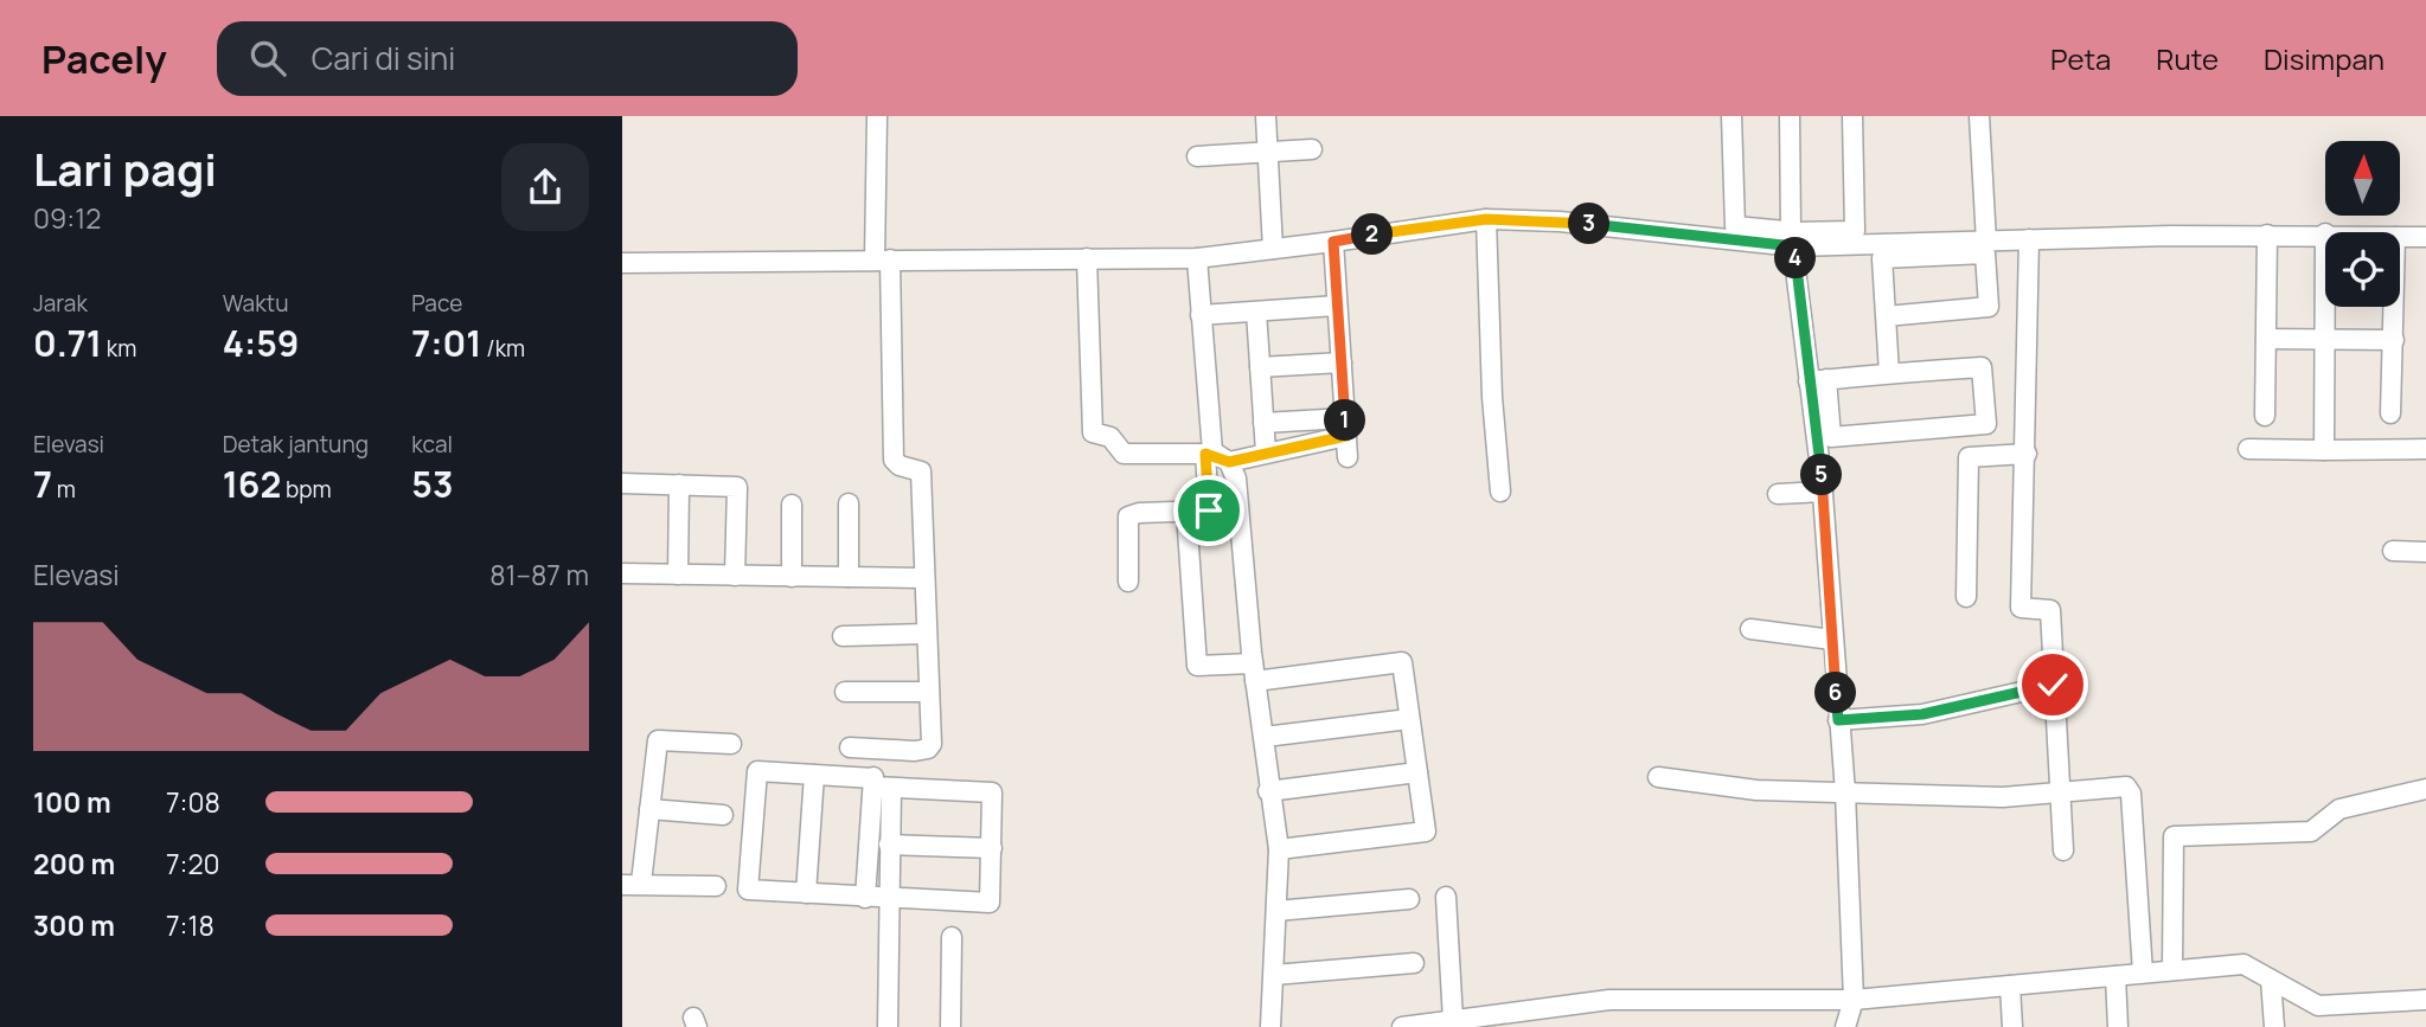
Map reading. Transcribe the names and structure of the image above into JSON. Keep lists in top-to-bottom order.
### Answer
{
  "north": "top",
  "page": {
    "header": "Pacely",
    "search": "Cari di sini",
    "nav": ["Peta", "Rute", "Disimpan"],
    "heading": ["Lari pagi", "09:12"],
    "pins": [
      "3",
      "2",
      "4",
      "1",
      "5",
      "6"
    ],
    "stats": [
      ["Jarak", "0.71 km"],
      ["Waktu", "4:59"],
      ["Pace", "7:01 /km"],
      ["Elevasi", "7 m"],
      ["Detak jantung", "162 bpm"],
      ["kcal", "53"]
    ],
    "chart": ["Elevasi", "81–87 m"],
    "list": [
      {
        "name": "100 m",
        "note": "7:08"
      },
      {
        "name": "200 m",
        "note": "7:20"
      },
      {
        "name": "300 m",
        "note": "7:18"
      }
    ]
  }
}
